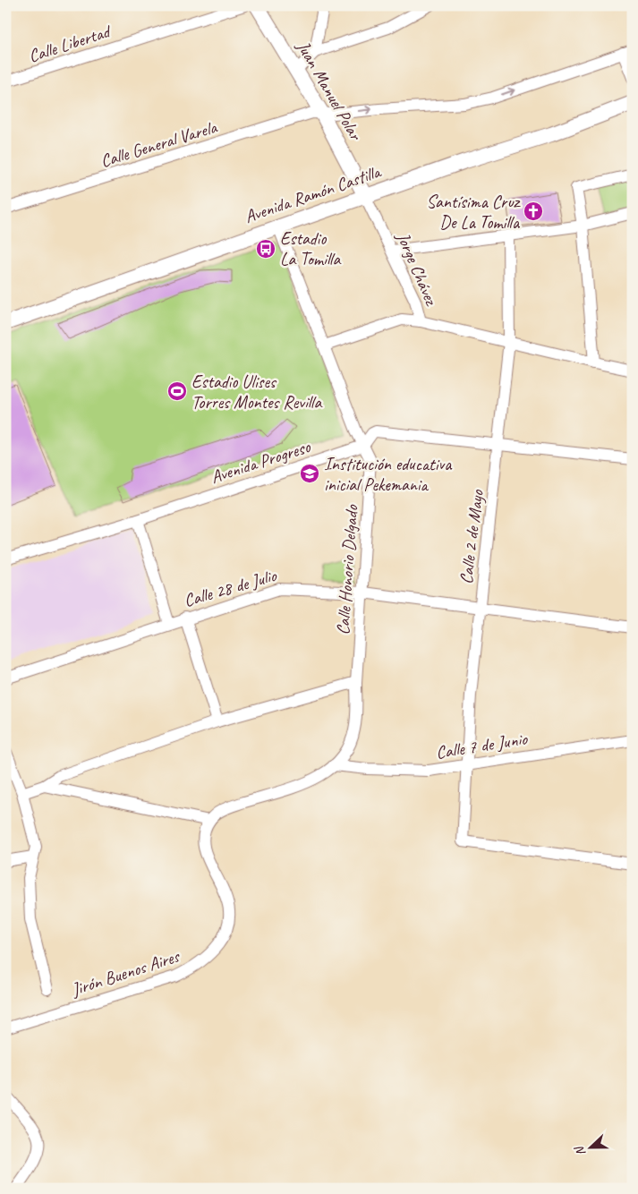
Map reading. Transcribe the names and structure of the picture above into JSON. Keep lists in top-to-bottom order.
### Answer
{
  "streets": {
    "main road": ["Juan Manuel Polar", "Avenida Ramón Castilla"],
    "street": [
      "Calle Libertad",
      "Calle General Varela",
      "Jorge Chávez",
      "Avenida Progreso",
      "Calle 2 de Mayo",
      "Calle Honorio Delgado",
      "Calle 28 de Julio",
      "Calle 7 de Junio",
      "Jirón Buenos Aires"
    ]
  },
  "crossings": [
    ["Juan Manuel Polar", "Calle General Varela"],
    ["Juan Manuel Polar", "Avenida Ramón Castilla"],
    ["Juan Manuel Polar", "Jorge Chávez"],
    ["Avenida Ramón Castilla", "Jorge Chávez"],
    ["Avenida Ramón Castilla", "Calle Honorio Delgado"],
    ["Jorge Chávez", "Calle 2 de Mayo"],
    ["Avenida Progreso", "Calle 2 de Mayo"],
    ["Avenida Progreso", "Calle Honorio Delgado"],
    ["Calle 2 de Mayo", "Calle 28 de Julio"],
    ["Calle 2 de Mayo", "Calle 7 de Junio"],
    ["Calle Honorio Delgado", "Calle 28 de Julio"],
    ["Calle Honorio Delgado", "Calle 7 de Junio"]
  ],
  "places": {
    "church": ["Santísima Cruz De La Tomilla"],
    "bus stop": ["Estadio La Tomilla"],
    "sports": ["Estadio Ulises Torres Montes Revilla"],
    "school or university": ["Institución educativa inicial Pekemania"]
  },
  "north": "left"
}
